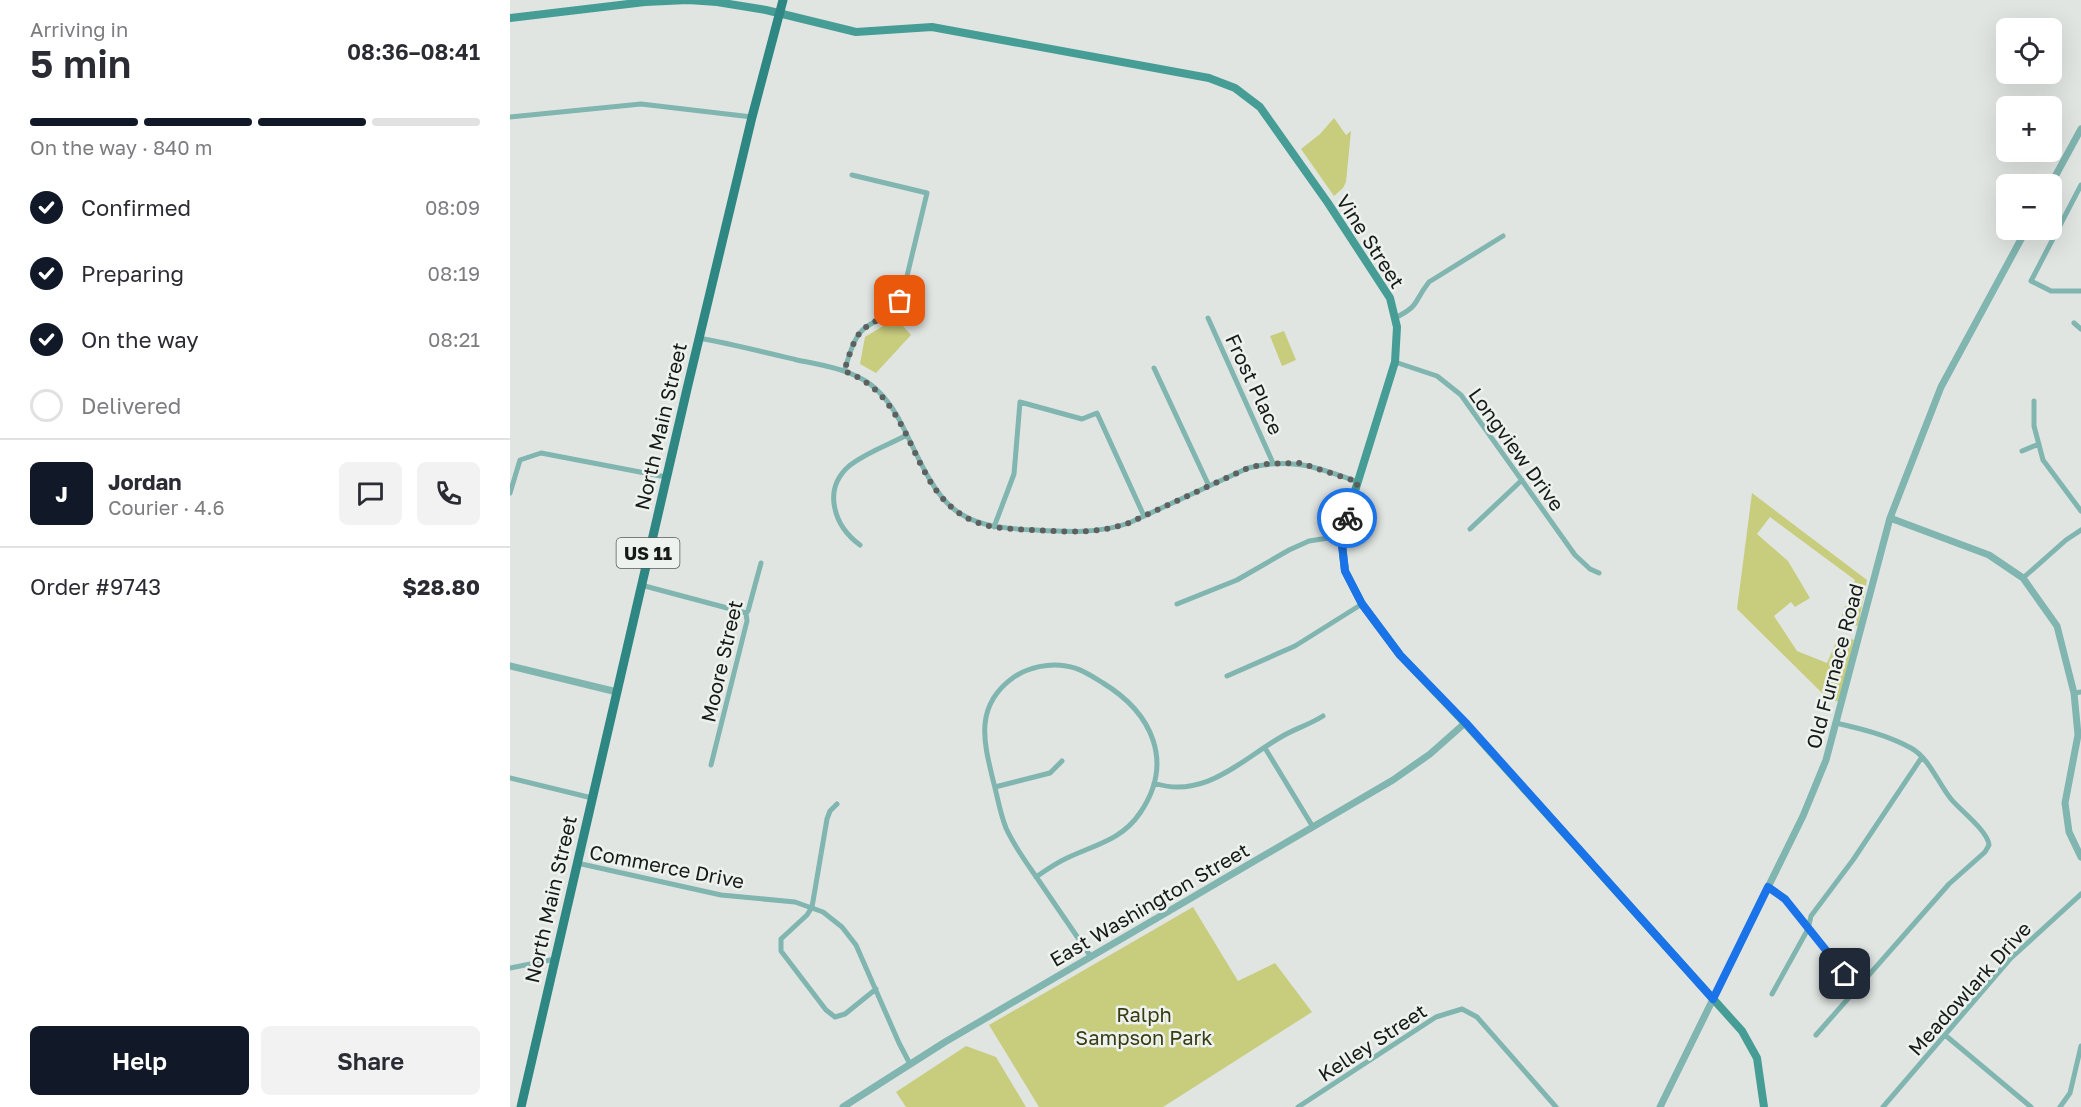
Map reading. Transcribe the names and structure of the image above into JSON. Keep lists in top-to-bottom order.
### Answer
{
  "streets": {
    "main road": ["Vine Street", "North Main Street", "US 11"],
    "street": [
      "Frost Place",
      "Longview Drive",
      "Moore Street",
      "Old Furnace Road",
      "Commerce Drive",
      "East Washington Street",
      "Meadowlark Drive",
      "Kelley Street"
    ]
  },
  "crossings": [
    ["Vine Street", "North Main Street"],
    ["Vine Street", "Longview Drive"],
    ["Vine Street", "Old Furnace Road"],
    ["Vine Street", "East Washington Street"],
    ["North Main Street", "Commerce Drive"],
    ["Commerce Drive", "East Washington Street"]
  ],
  "parks": ["Ralph Sampson Park"],
  "page": {
    "heading": ["5 min", "Arriving in", "08:36–08:41"],
    "panel": [
      "Jordan",
      "Courier · 4.6",
      "Order #9743",
      "$28.80"
    ],
    "map_buttons": ["+", "−"],
    "bar": "On the way · 840 m",
    "list": [
      ["Confirmed", "08:09"],
      ["Preparing", "08:19"],
      ["On the way", "08:21"],
      "Delivered"
    ],
    "round": "J",
    "buttons": ["Help", "Share"]
  }
}
